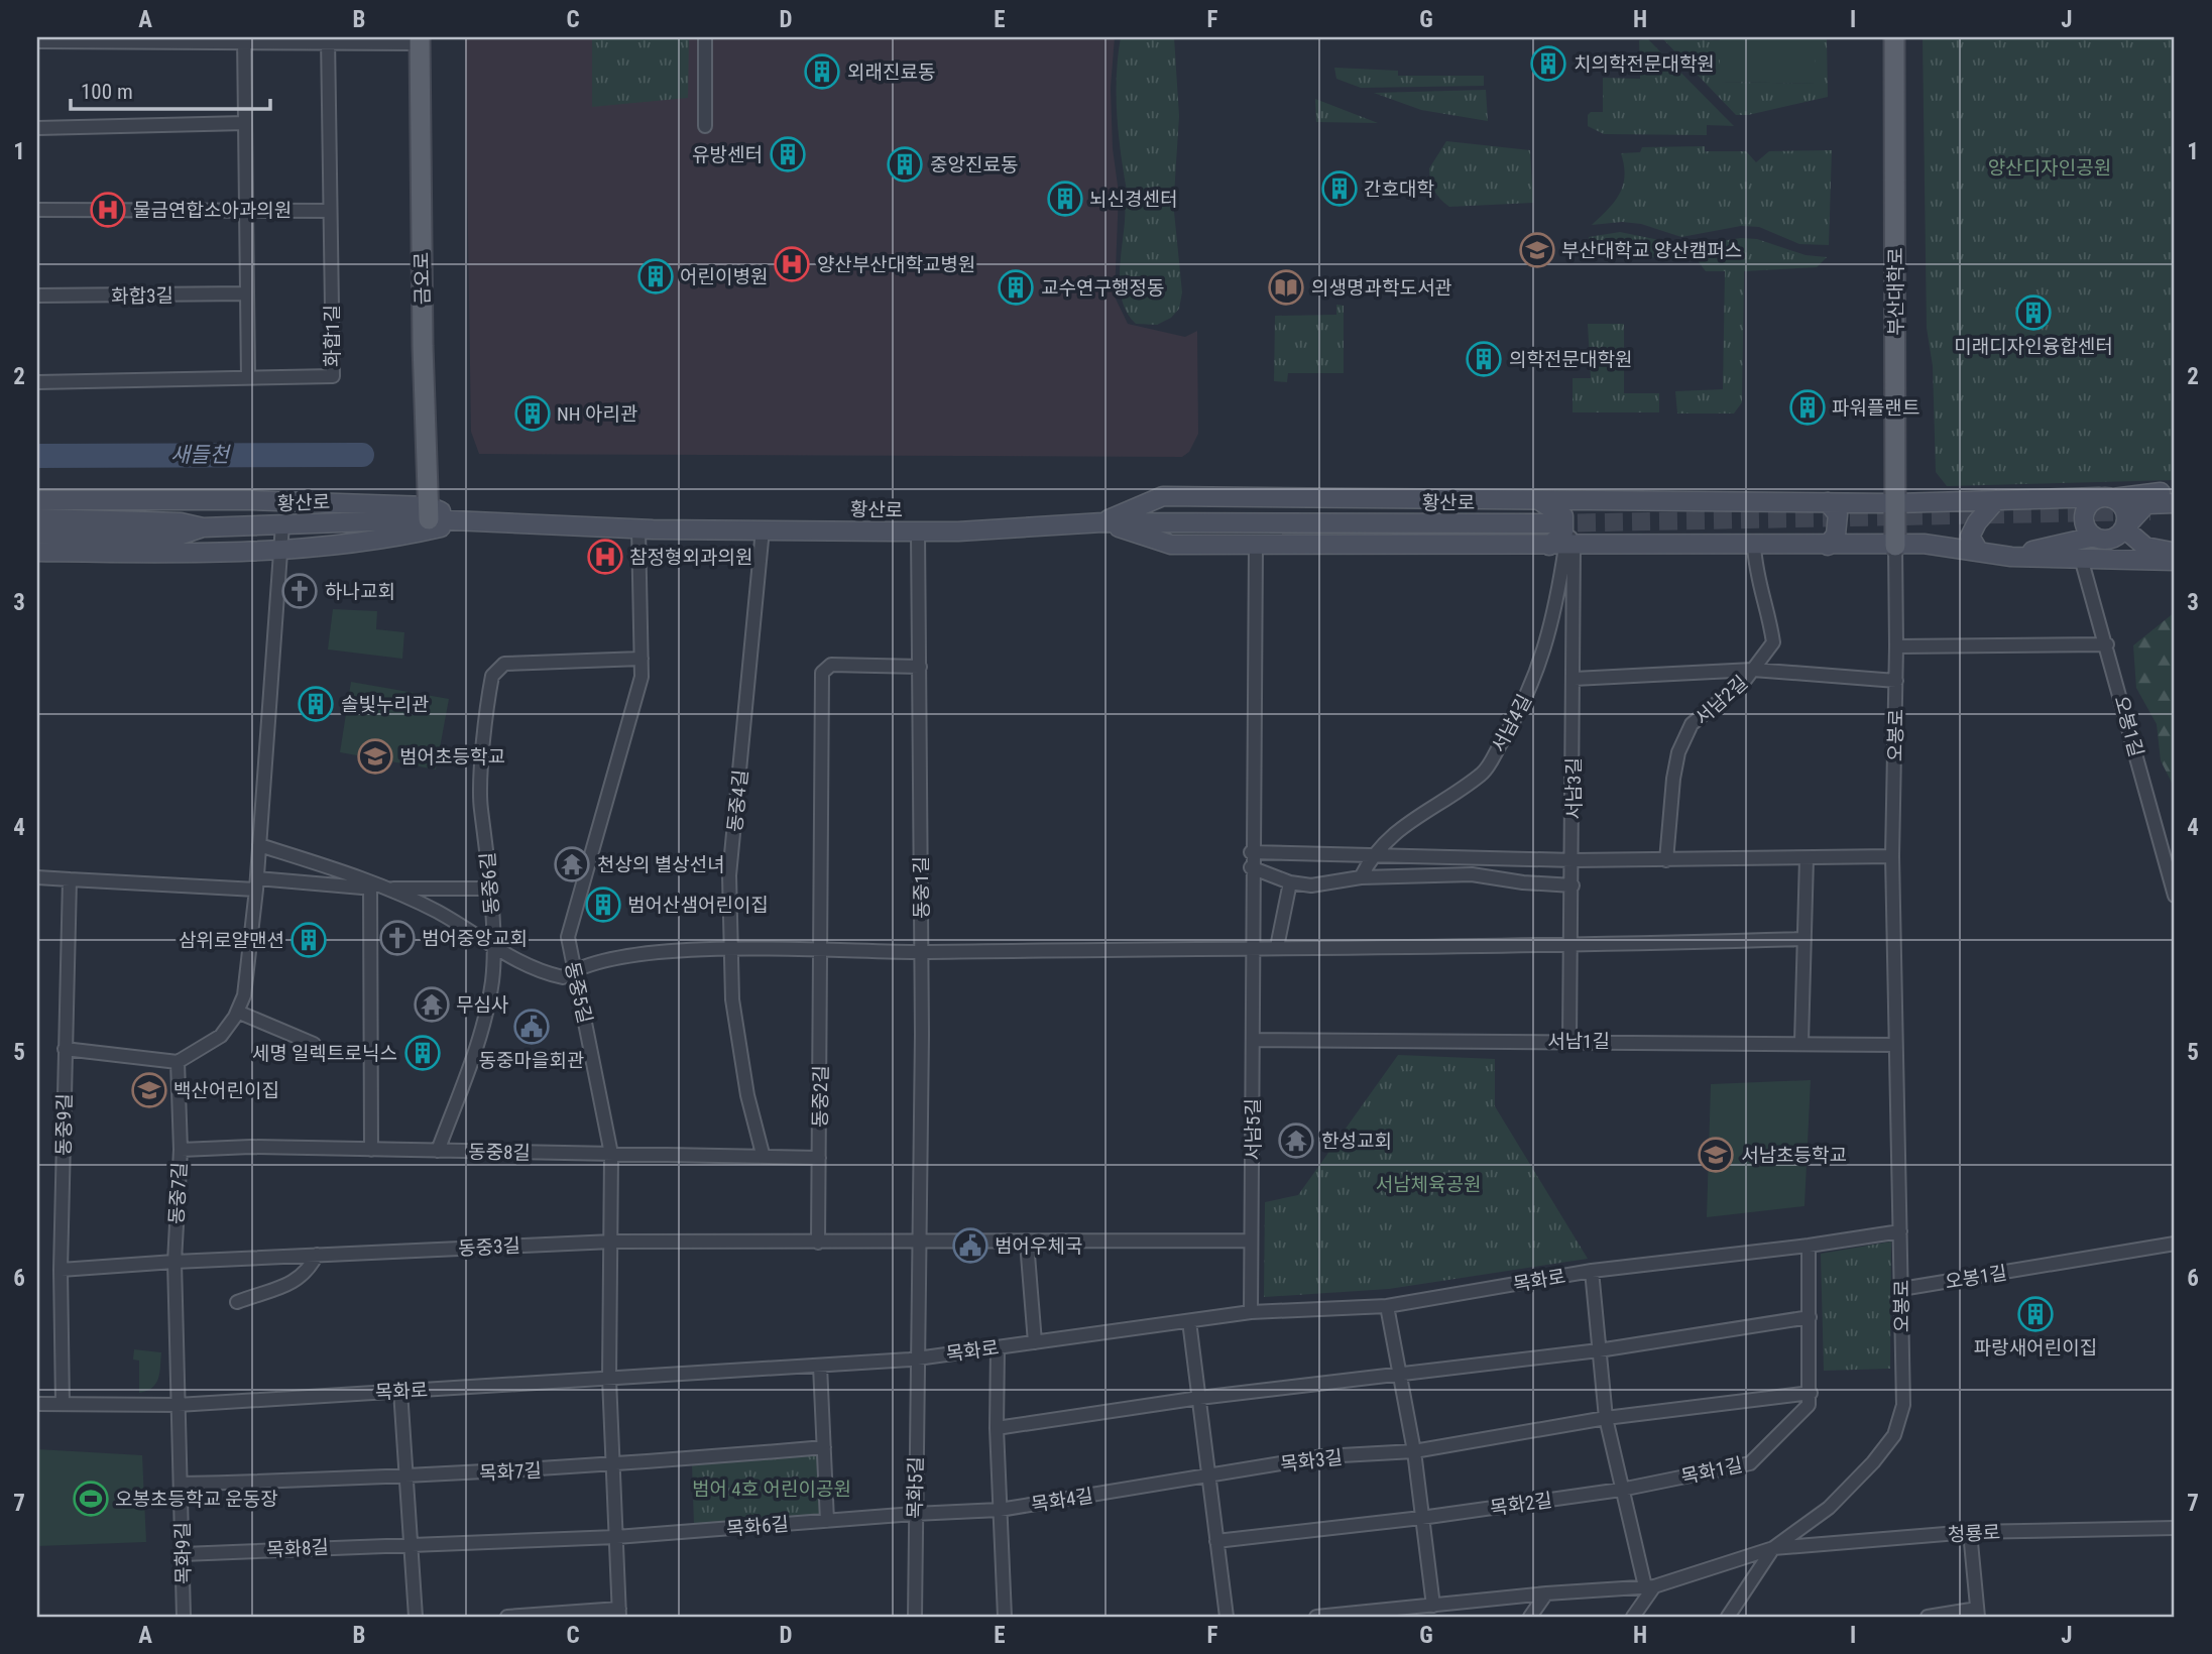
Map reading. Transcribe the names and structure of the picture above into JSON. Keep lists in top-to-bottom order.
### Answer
{
  "streets": {
    "main road": ["금오로", "부산대학로", "황산로"],
    "street": [
      "화합3길",
      "화합1길",
      "서남2길",
      "서남4길",
      "오봉1길",
      "오봉로",
      "서남3길",
      "동중4길",
      "동중6길",
      "동중1길",
      "동중5길",
      "서남1길",
      "동중2길",
      "동중9길",
      "서남5길",
      "동중8길",
      "동중7길",
      "동중3길",
      "목화로",
      "목화3길",
      "목화1길",
      "목화7길",
      "목화5길",
      "목화4길",
      "목화2길",
      "목화6길",
      "청룡로",
      "목화8길",
      "목화9길"
    ]
  },
  "crossings": [
    ["금오로", "황산로"],
    ["부산대학로", "오봉로"],
    ["황산로", "동중4길"],
    ["황산로", "동중1길"],
    ["황산로", "동중5길"],
    ["서남4길", "서남3길"],
    ["오봉1길", "오봉로"],
    ["오봉로", "서남1길"],
    ["오봉로", "목화로"],
    ["오봉로", "청룡로"],
    ["서남3길", "서남1길"],
    ["동중4길", "동중8길"],
    ["동중6길", "동중5길"],
    ["동중6길", "동중8길"],
    ["동중1길", "동중2길"],
    ["동중1길", "동중3길"],
    ["동중1길", "목화로"],
    ["동중1길", "목화5길"],
    ["동중5길", "동중8길"],
    ["동중5길", "동중3길"],
    ["동중5길", "목화로"],
    ["서남1길", "서남5길"],
    ["동중2길", "동중8길"],
    ["동중2길", "동중3길"],
    ["동중9길", "동중3길"],
    ["동중9길", "목화로"],
    ["서남5길", "목화로"],
    ["동중8길", "동중7길"],
    ["동중7길", "동중3길"],
    ["동중7길", "목화로"],
    ["동중7길", "목화9길"],
    ["목화로", "목화5길"],
    ["목화로", "목화9길"],
    ["목화3길", "목화4길"],
    ["목화1길", "목화2길"],
    ["목화5길", "목화4길"],
    ["목화5길", "목화6길"],
    ["목화4길", "목화6길"],
    ["목화8길", "목화9길"]
  ],
  "water": ["새들천"],
  "parks": ["양산디자인공원", "서남체육공원", "범어 4호 어린이공원"],
  "places": {
    "building": [
      "치의학전문대학원",
      "외래진료동",
      "유방센터",
      "중앙진료동",
      "간호대학",
      "뇌신경센터",
      "어린이병원",
      "교수연구행정동",
      "미래디자인융합센터",
      "의학전문대학원",
      "파워플랜트",
      "NH 아리관",
      "솔빛누리관",
      "범어산샘어린이집",
      "삼위로얄맨션",
      "세명 일렉트로닉스",
      "파랑새어린이집"
    ],
    "hospital": ["물금연합소아과의원", "양산부산대학교병원", "참정형외과의원"],
    "school or university": [
      "부산대학교 양산캠퍼스",
      "범어초등학교",
      "백산어린이집",
      "서남초등학교"
    ],
    "library": ["의생명과학도서관"],
    "church": ["하나교회", "범어중앙교회"],
    "temple": ["천상의 별상선녀", "무심사", "한성교회"],
    "public building": ["동중마을회관", "범어우체국"],
    "sports": ["오봉초등학교 운동장"]
  },
  "scale_bar": "100 m",
  "grid": {
    "columns": [
      "A",
      "B",
      "C",
      "D",
      "E",
      "F",
      "G",
      "H",
      "I",
      "J"
    ],
    "rows": [
      "1",
      "2",
      "3",
      "4",
      "5",
      "6",
      "7"
    ]
  }
}
